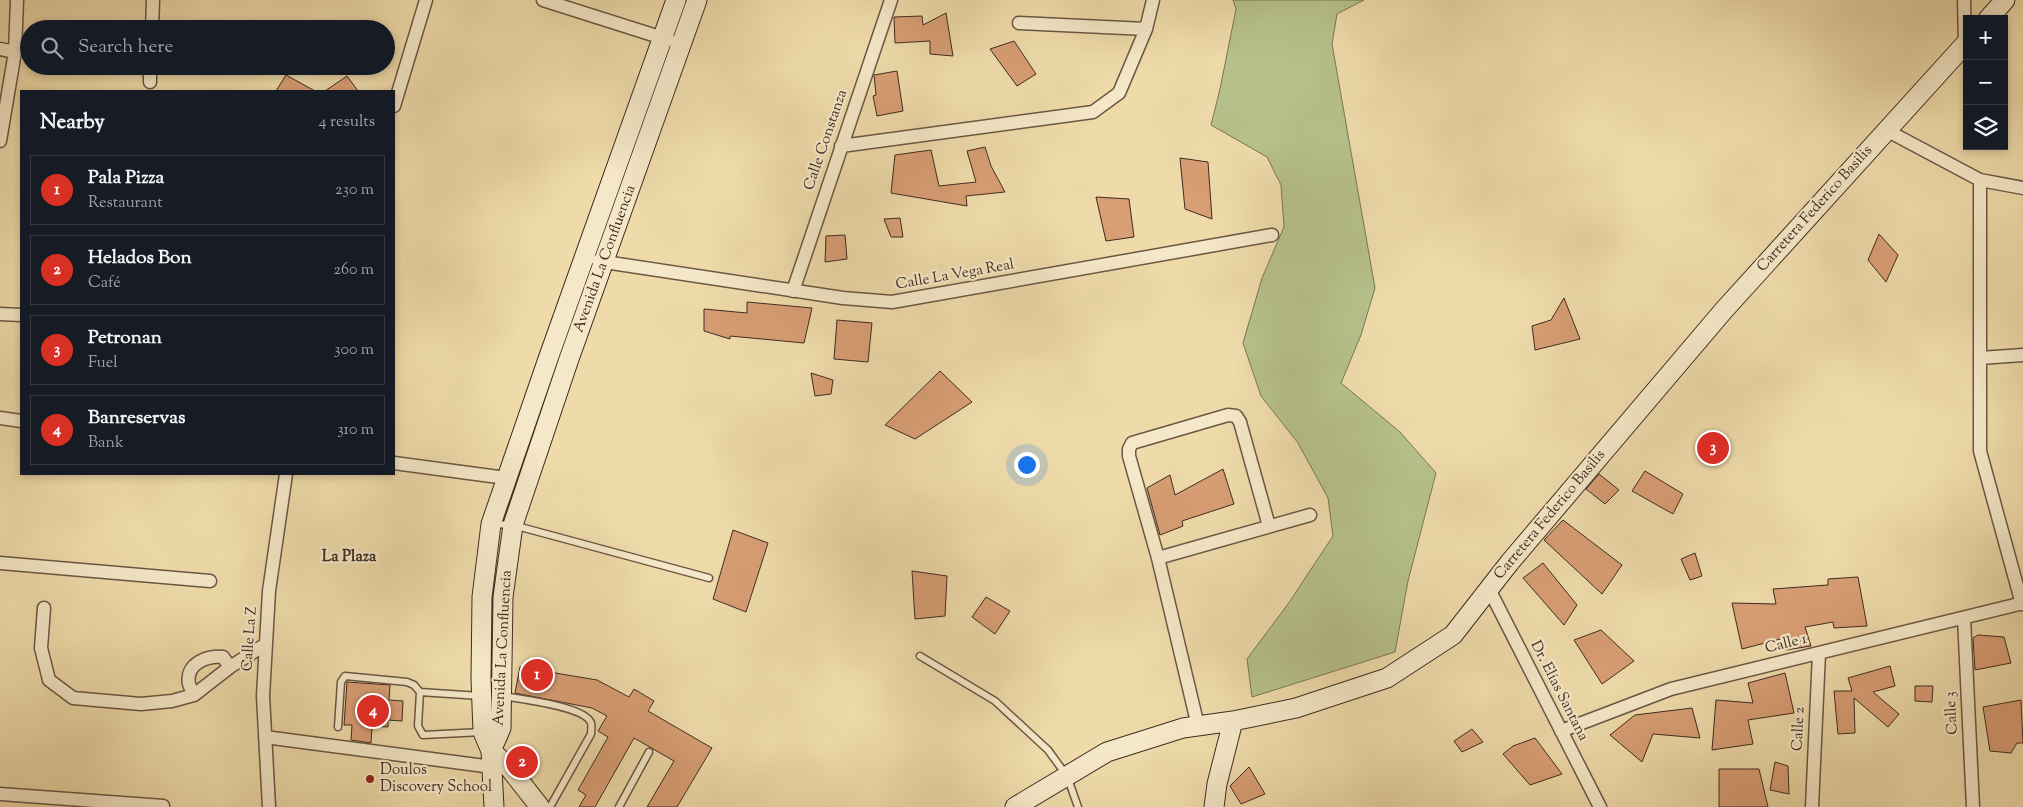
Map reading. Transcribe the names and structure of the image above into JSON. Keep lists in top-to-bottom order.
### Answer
{
  "streets": {
    "street": [
      "Calle Constanza",
      "Carretera Federico Basilis",
      "Avenida La Confluencia",
      "Calle La Vega Real",
      "Calle La Z",
      "Calle 1",
      "Dr. Elías Santana",
      "Calle 3",
      "Calle 2"
    ]
  },
  "crossings": [
    ["Calle Constanza", "Calle La Vega Real"],
    ["Carretera Federico Basilis", "Dr. Elías Santana"],
    ["Avenida La Confluencia", "Calle La Vega Real"],
    ["Calle 1", "Dr. Elías Santana"],
    ["Calle 1", "Calle 3"],
    ["Calle 1", "Calle 2"]
  ],
  "districts": ["La Plaza"],
  "places": ["Doulos Discovery School"],
  "page": {
    "map_buttons": ["+", "−"],
    "search": "Search here",
    "heading": ["Nearby", "4 results"],
    "list": [
      {
        "mark": "1",
        "name": "Pala Pizza",
        "note": "Restaurant",
        "value": "230 m"
      },
      {
        "mark": "2",
        "name": "Helados Bon",
        "note": "Café",
        "value": "260 m"
      },
      {
        "mark": "3",
        "name": "Petronan",
        "note": "Fuel",
        "value": "300 m"
      },
      {
        "mark": "4",
        "name": "Banreservas",
        "note": "Bank",
        "value": "310 m"
      }
    ],
    "pins": [
      "3",
      "1",
      "4",
      "2"
    ]
  }
}
